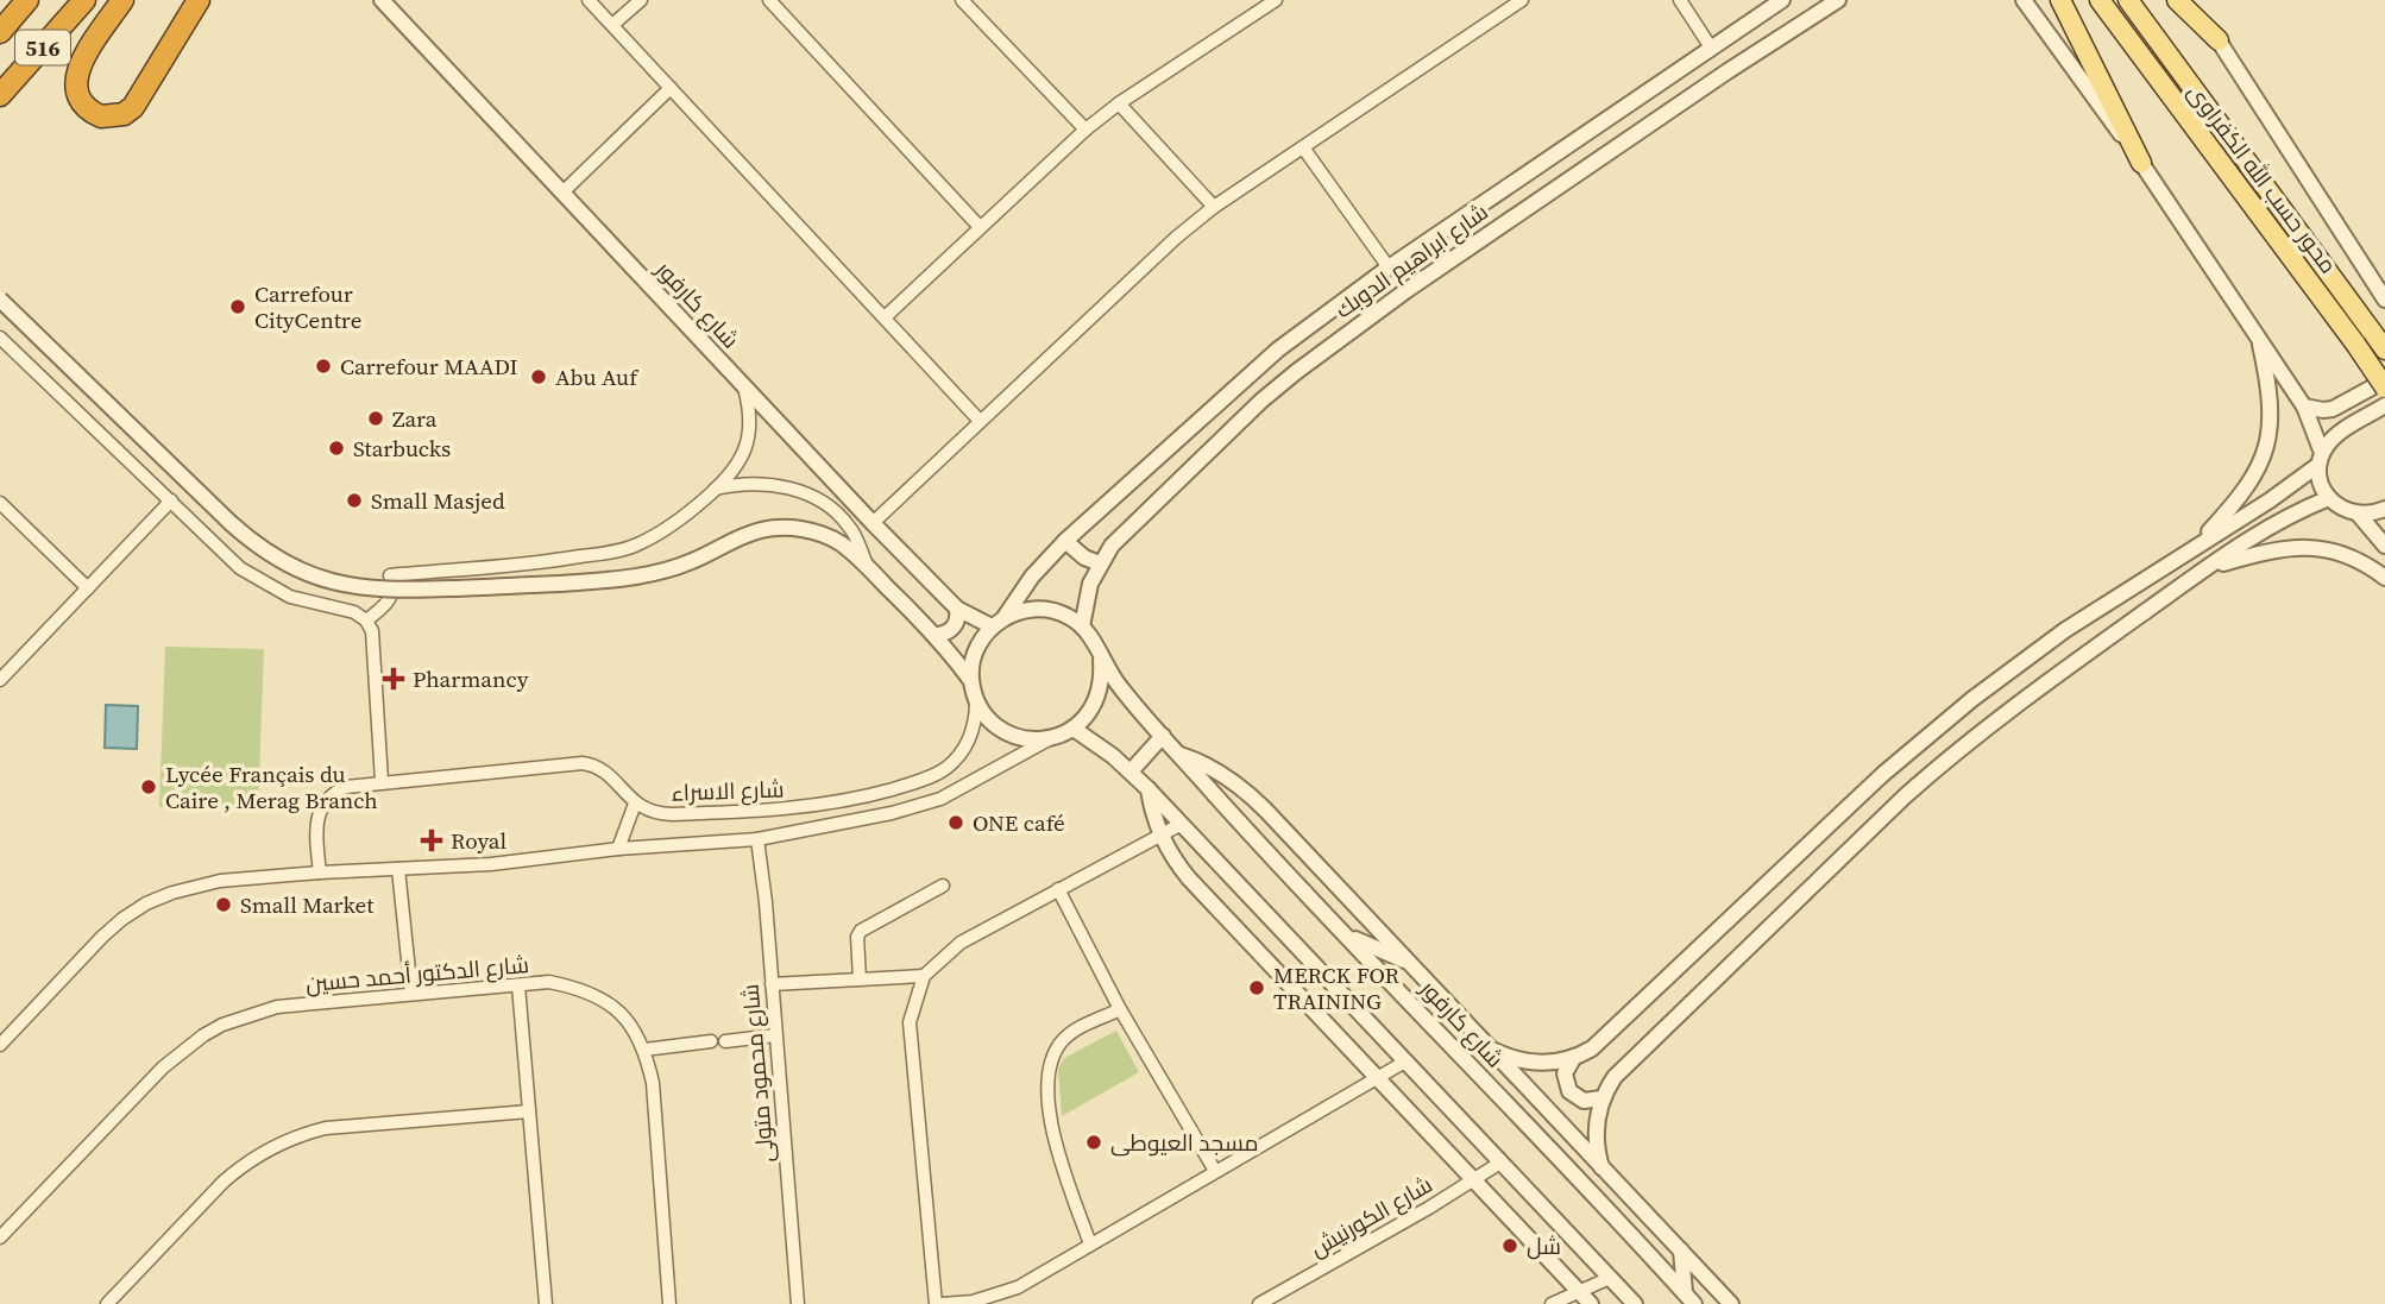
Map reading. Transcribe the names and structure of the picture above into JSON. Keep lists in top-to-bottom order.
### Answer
{
  "streets": {
    "highway": ["516"],
    "main road": ["محور حسب الله الكفراوى"],
    "street": [
      "شارع ابراهيم الدوبك",
      "شارع كارفور",
      "شارع الاسراء",
      "شارع الدكتور أحمد حسين",
      "شارع محمود متولى",
      "شارع الكورنيش"
    ]
  },
  "crossings": [
    ["شارع ابراهيم الدوبك", "شارع كارفور"],
    ["شارع ابراهيم الدوبك", "شارع الاسراء"],
    ["شارع كارفور", "شارع الاسراء"],
    ["شارع الاسراء", "شارع محمود متولى"]
  ],
  "places": {
    "other": [
      "Carrefour CityCentre",
      "Carrefour MAADI",
      "Abu Auf",
      "Zara",
      "Starbucks",
      "Small Masjed",
      "Lycée Français du Caire , Merag Branch",
      "ONE café",
      "Small Market",
      "MERCK FOR TRAINING",
      "مسجد العيوطى",
      "شل"
    ],
    "health": ["Pharmancy", "Royal"]
  }
}
